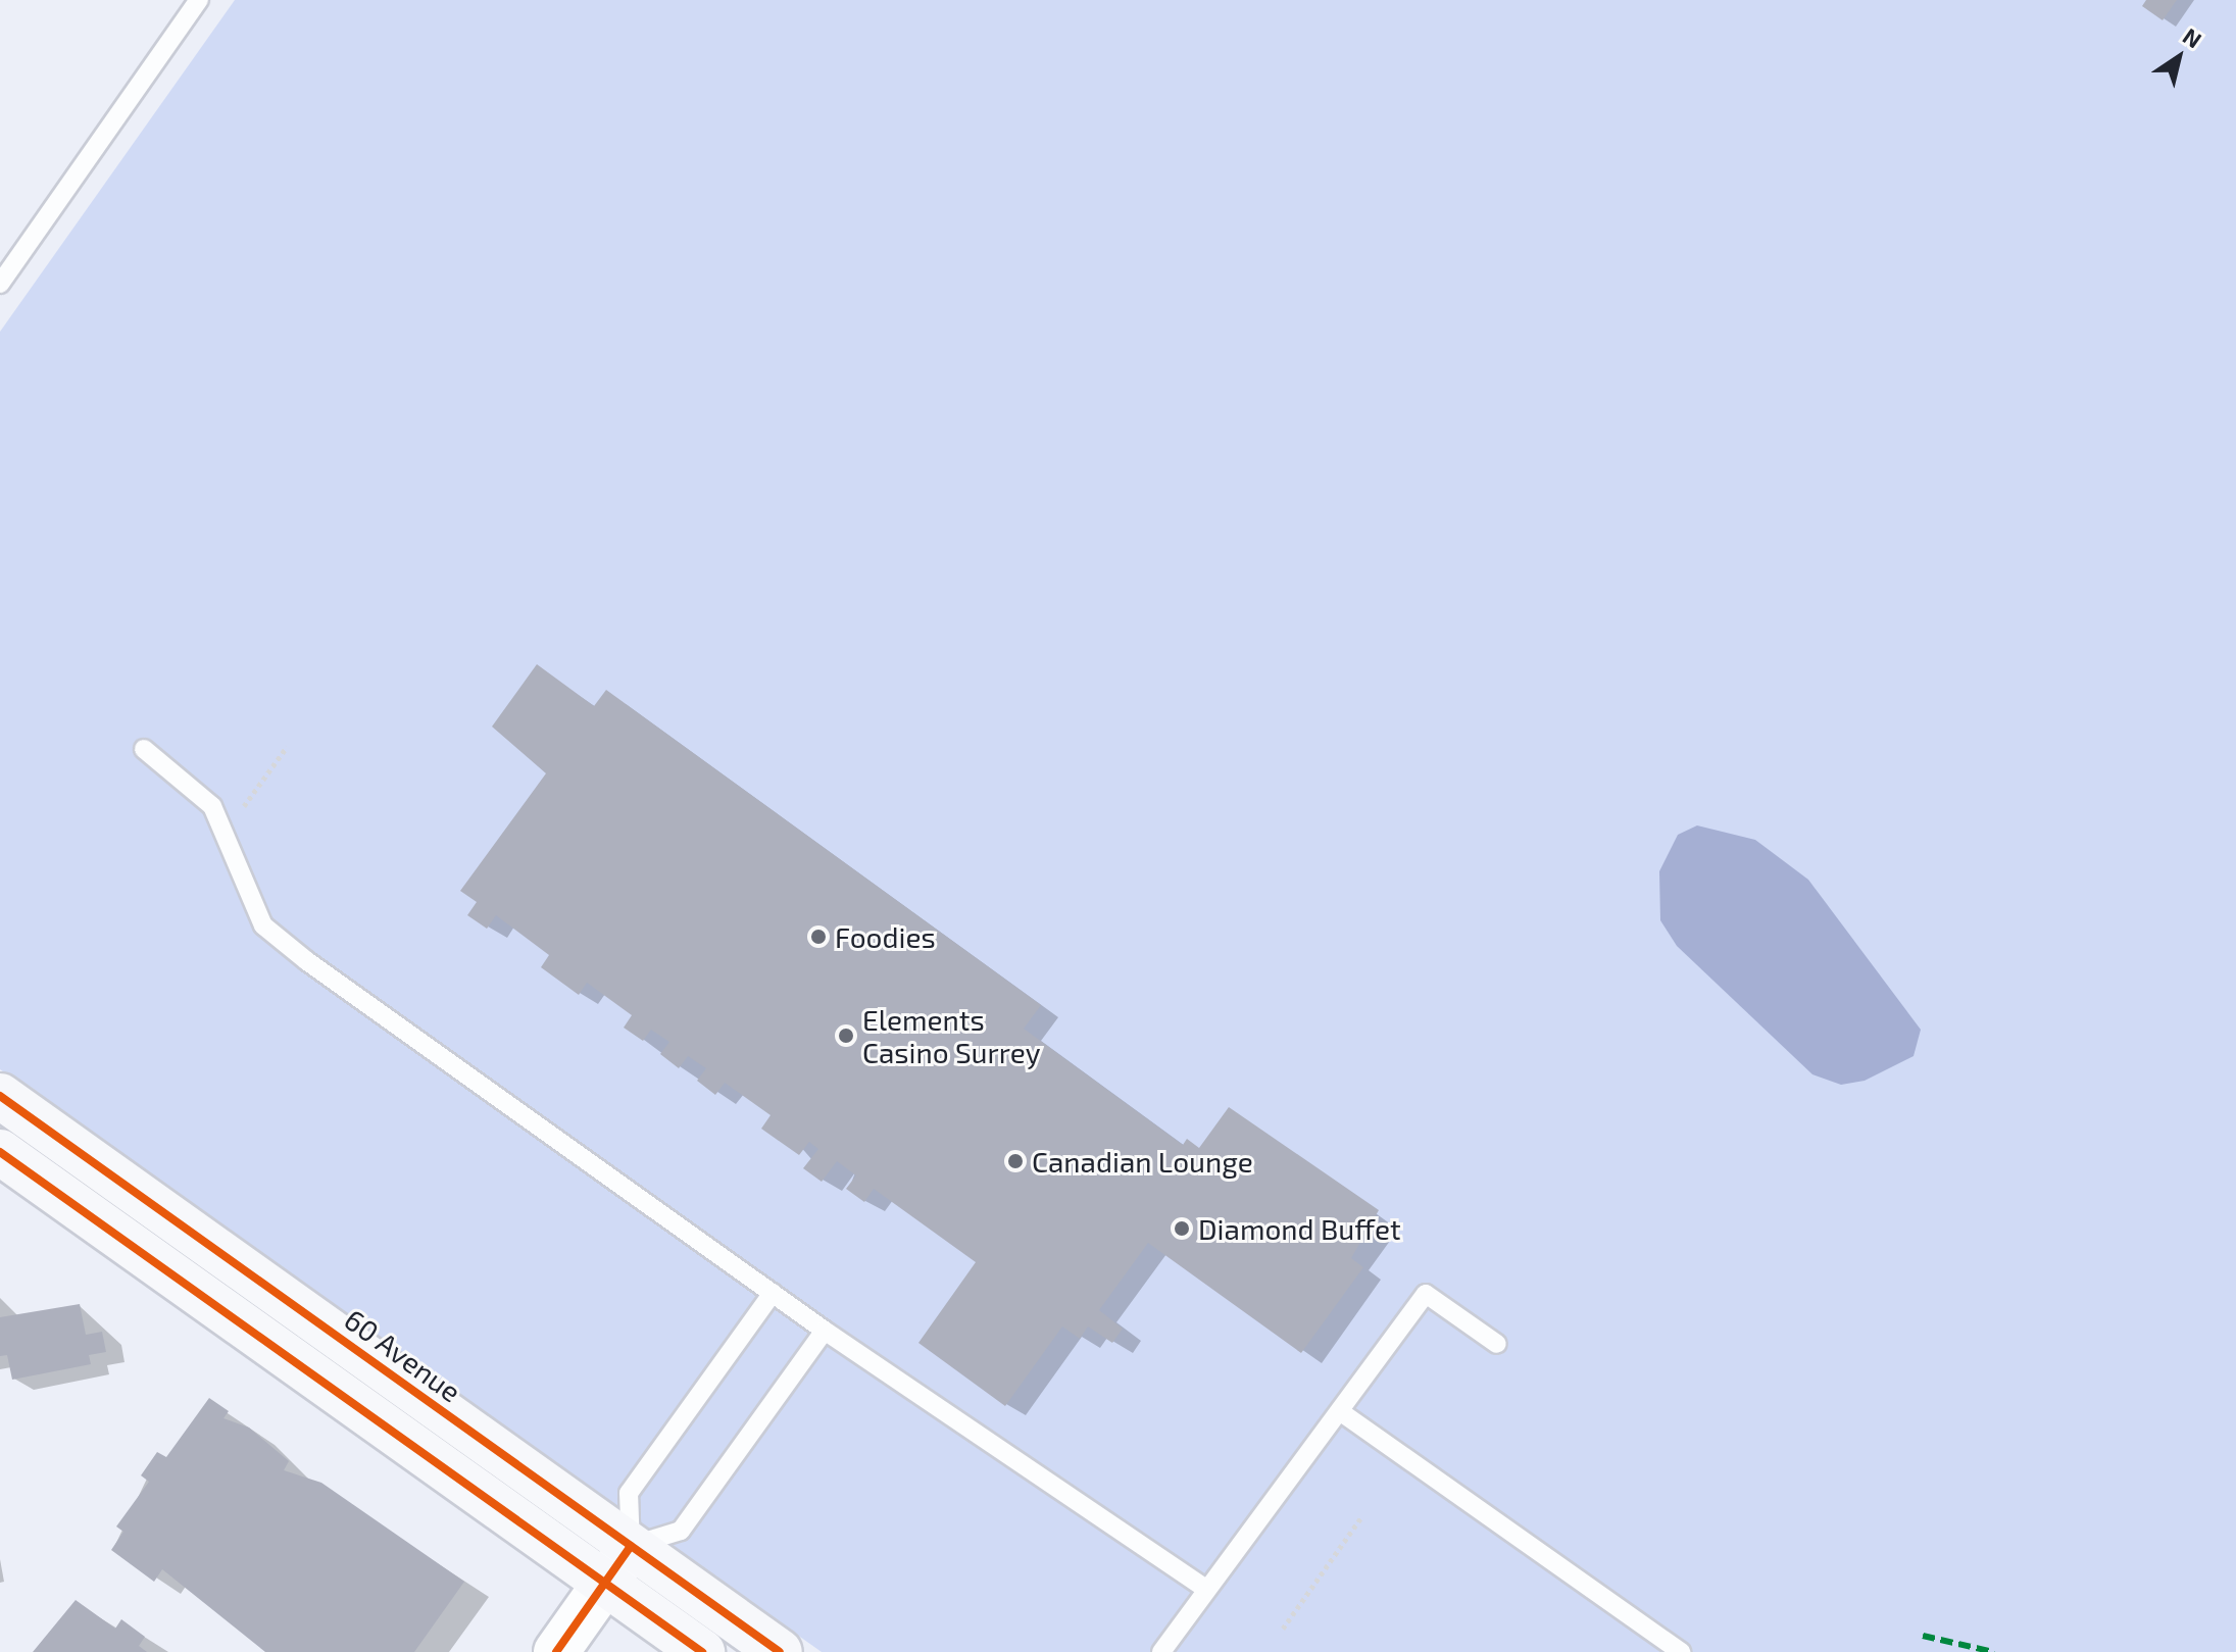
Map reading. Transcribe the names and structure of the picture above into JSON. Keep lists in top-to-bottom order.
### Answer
{
  "streets": {
    "main road": ["60 Avenue"]
  },
  "places": [
    "Foodies",
    "Elements Casino Surrey",
    "Canadian Lounge",
    "Diamond Buffet"
  ],
  "north": "top right"
}
